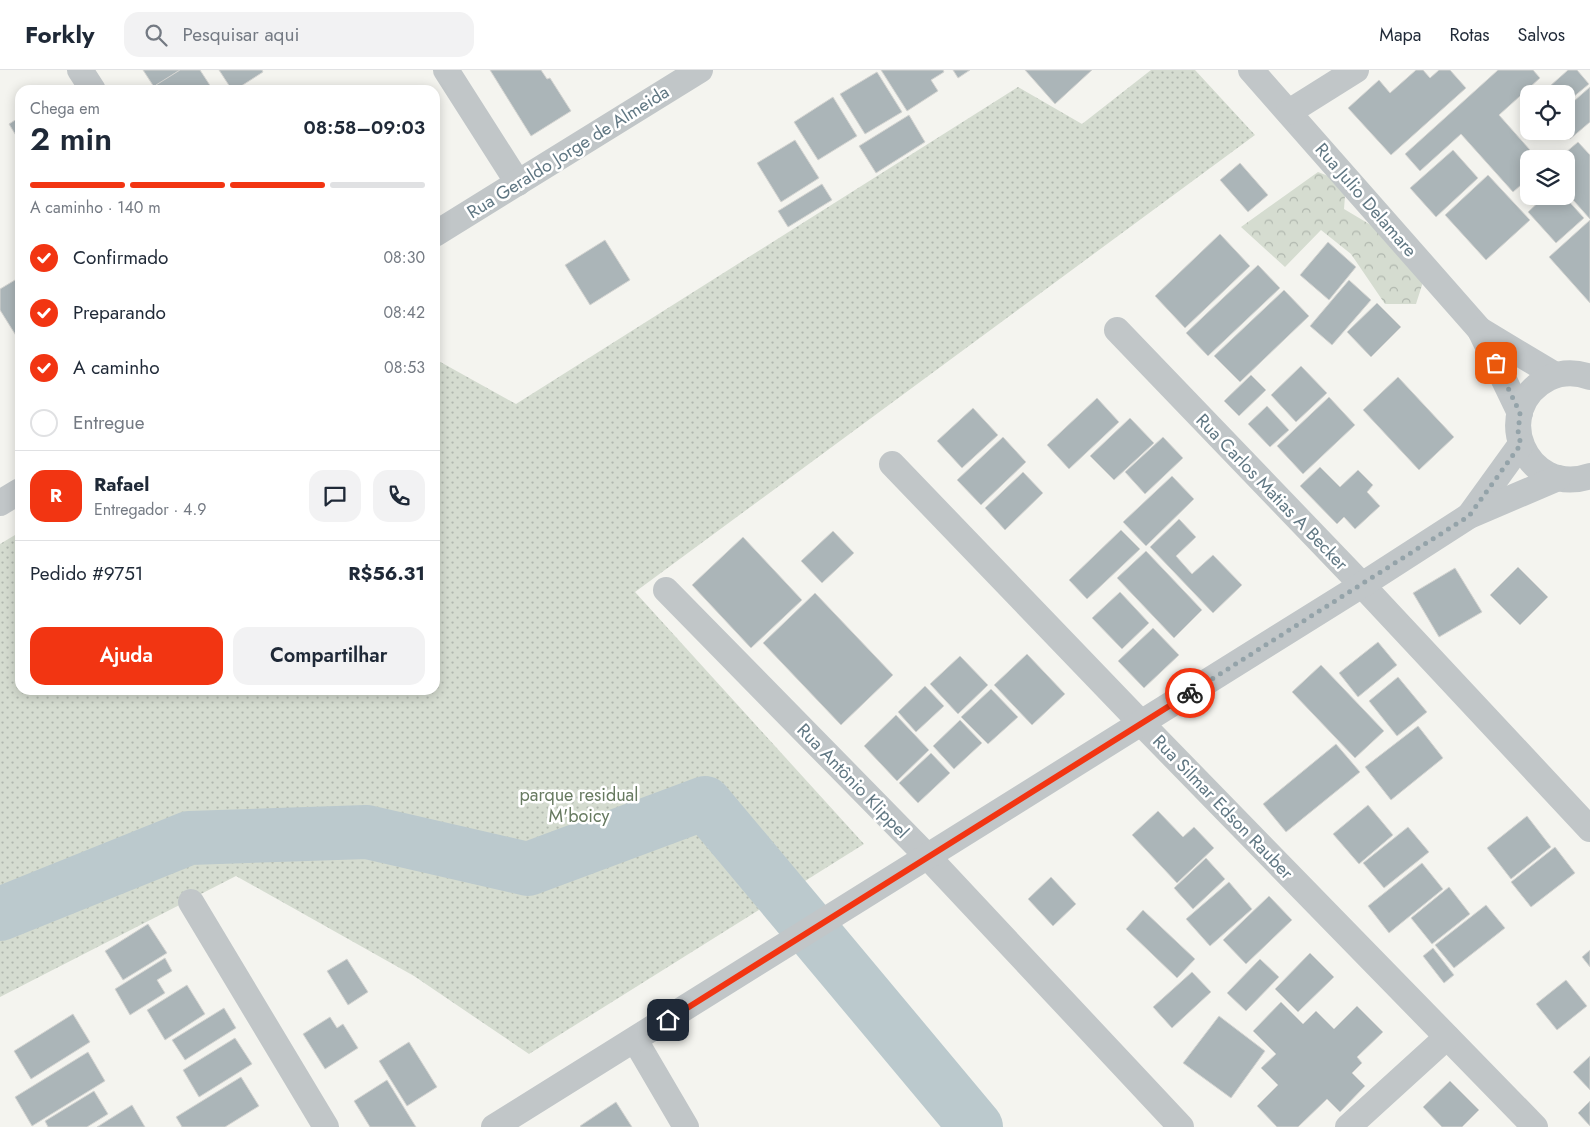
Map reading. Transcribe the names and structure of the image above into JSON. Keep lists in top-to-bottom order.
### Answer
{
  "streets": {
    "street": [
      "Rua Geraldo Jorge de Almeida",
      "Rua Julio Delamare",
      "Rua Carlos Matias A Becker",
      "Rua Antônio Klippel",
      "Rua Silmar Edson Rauber"
    ]
  },
  "parks": ["parque residual M'boicy"],
  "page": {
    "header": "Forkly",
    "search": "Pesquisar aqui",
    "nav": ["Mapa", "Rotas", "Salvos"],
    "heading": ["2 min", "Chega em", "08:58–09:03"],
    "panel": [
      "Rafael",
      "Entregador · 4.9",
      "Pedido #9751",
      "R$56.31"
    ],
    "bar": "A caminho · 140 m",
    "list": [
      ["Confirmado", "08:30"],
      ["Preparando", "08:42"],
      ["A caminho", "08:53"],
      "Entregue"
    ],
    "round": "R",
    "buttons": ["Ajuda", "Compartilhar"]
  }
}
